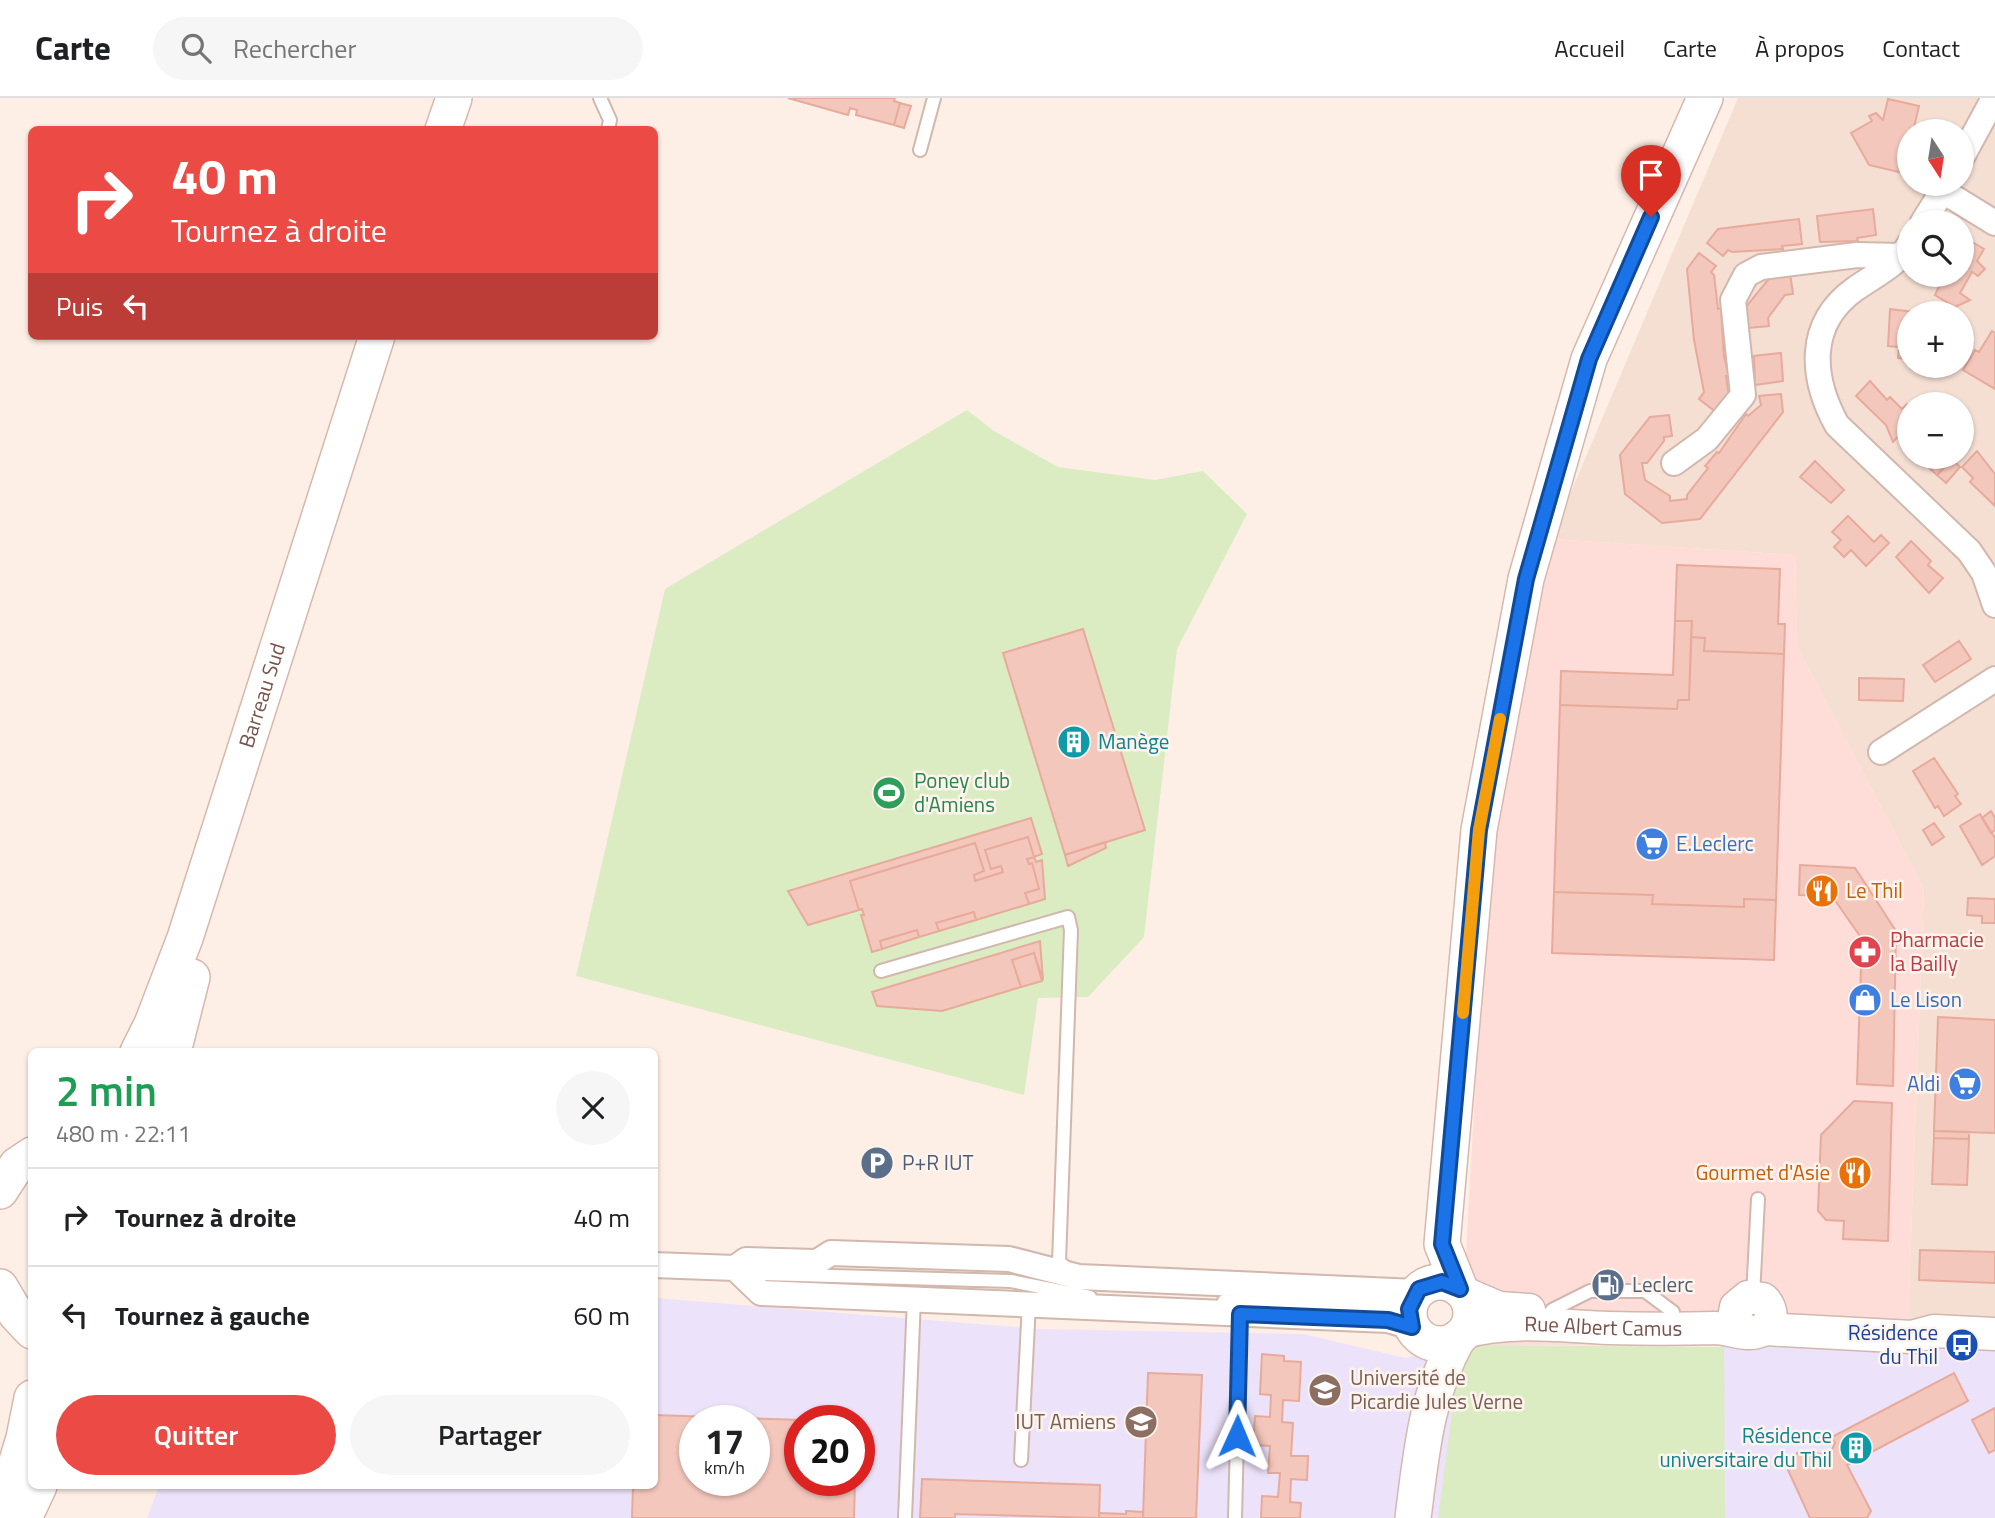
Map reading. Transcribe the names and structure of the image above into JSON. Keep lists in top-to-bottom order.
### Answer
{
  "streets": {
    "main road": ["Barreau Sud"],
    "street": ["Rue Albert Camus"]
  },
  "places": {
    "building": ["Manège", "Résidence universitaire du Thil"],
    "sports": ["Poney club d'Amiens"],
    "supermarket": ["E.Leclerc", "Aldi"],
    "restaurant": ["Le Thil", "Gourmet d'Asie"],
    "pharmacy": ["Pharmacie la Bailly"],
    "shop": ["Le Lison"],
    "parking": ["P+R IUT"],
    "fuel station": ["Leclerc"],
    "bus stop": ["Résidence du Thil"],
    "school or university": ["Université de Picardie Jules Verne", "IUT Amiens"]
  },
  "north": "bottom",
  "page": {
    "header": "Carte",
    "search": "Rechercher",
    "nav": [
      "Accueil",
      "Carte",
      "À propos",
      "Contact"
    ],
    "map_buttons": ["+", "−"],
    "turn": ["40 m", "Tournez à droite"],
    "then": "Puis",
    "heading": ["2 min", "480 m · 22:11"],
    "list": [
      {
        "name": "Tournez à droite",
        "value": "40 m"
      },
      {
        "name": "Tournez à gauche",
        "value": "60 m"
      }
    ],
    "buttons": ["Quitter", "Partager"],
    "speed": "17 km/h",
    "limit": "20"
  }
}
